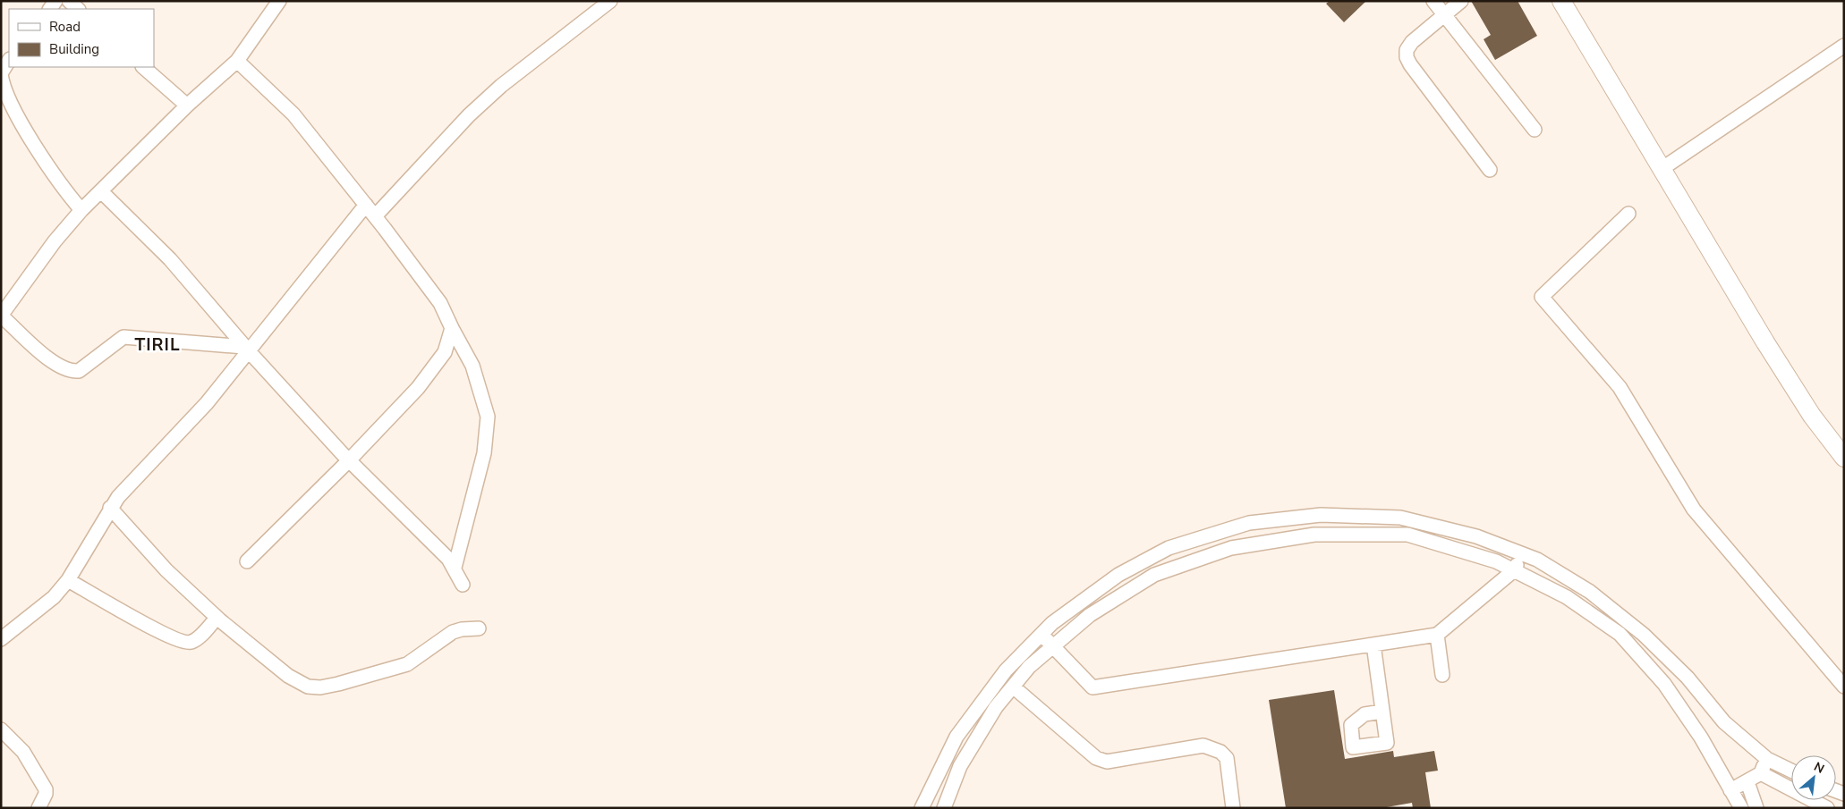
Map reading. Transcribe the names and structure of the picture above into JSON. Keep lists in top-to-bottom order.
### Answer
{
  "districts": ["TIRIL"],
  "legend": ["Road", "Building"],
  "north": "top right"
}
